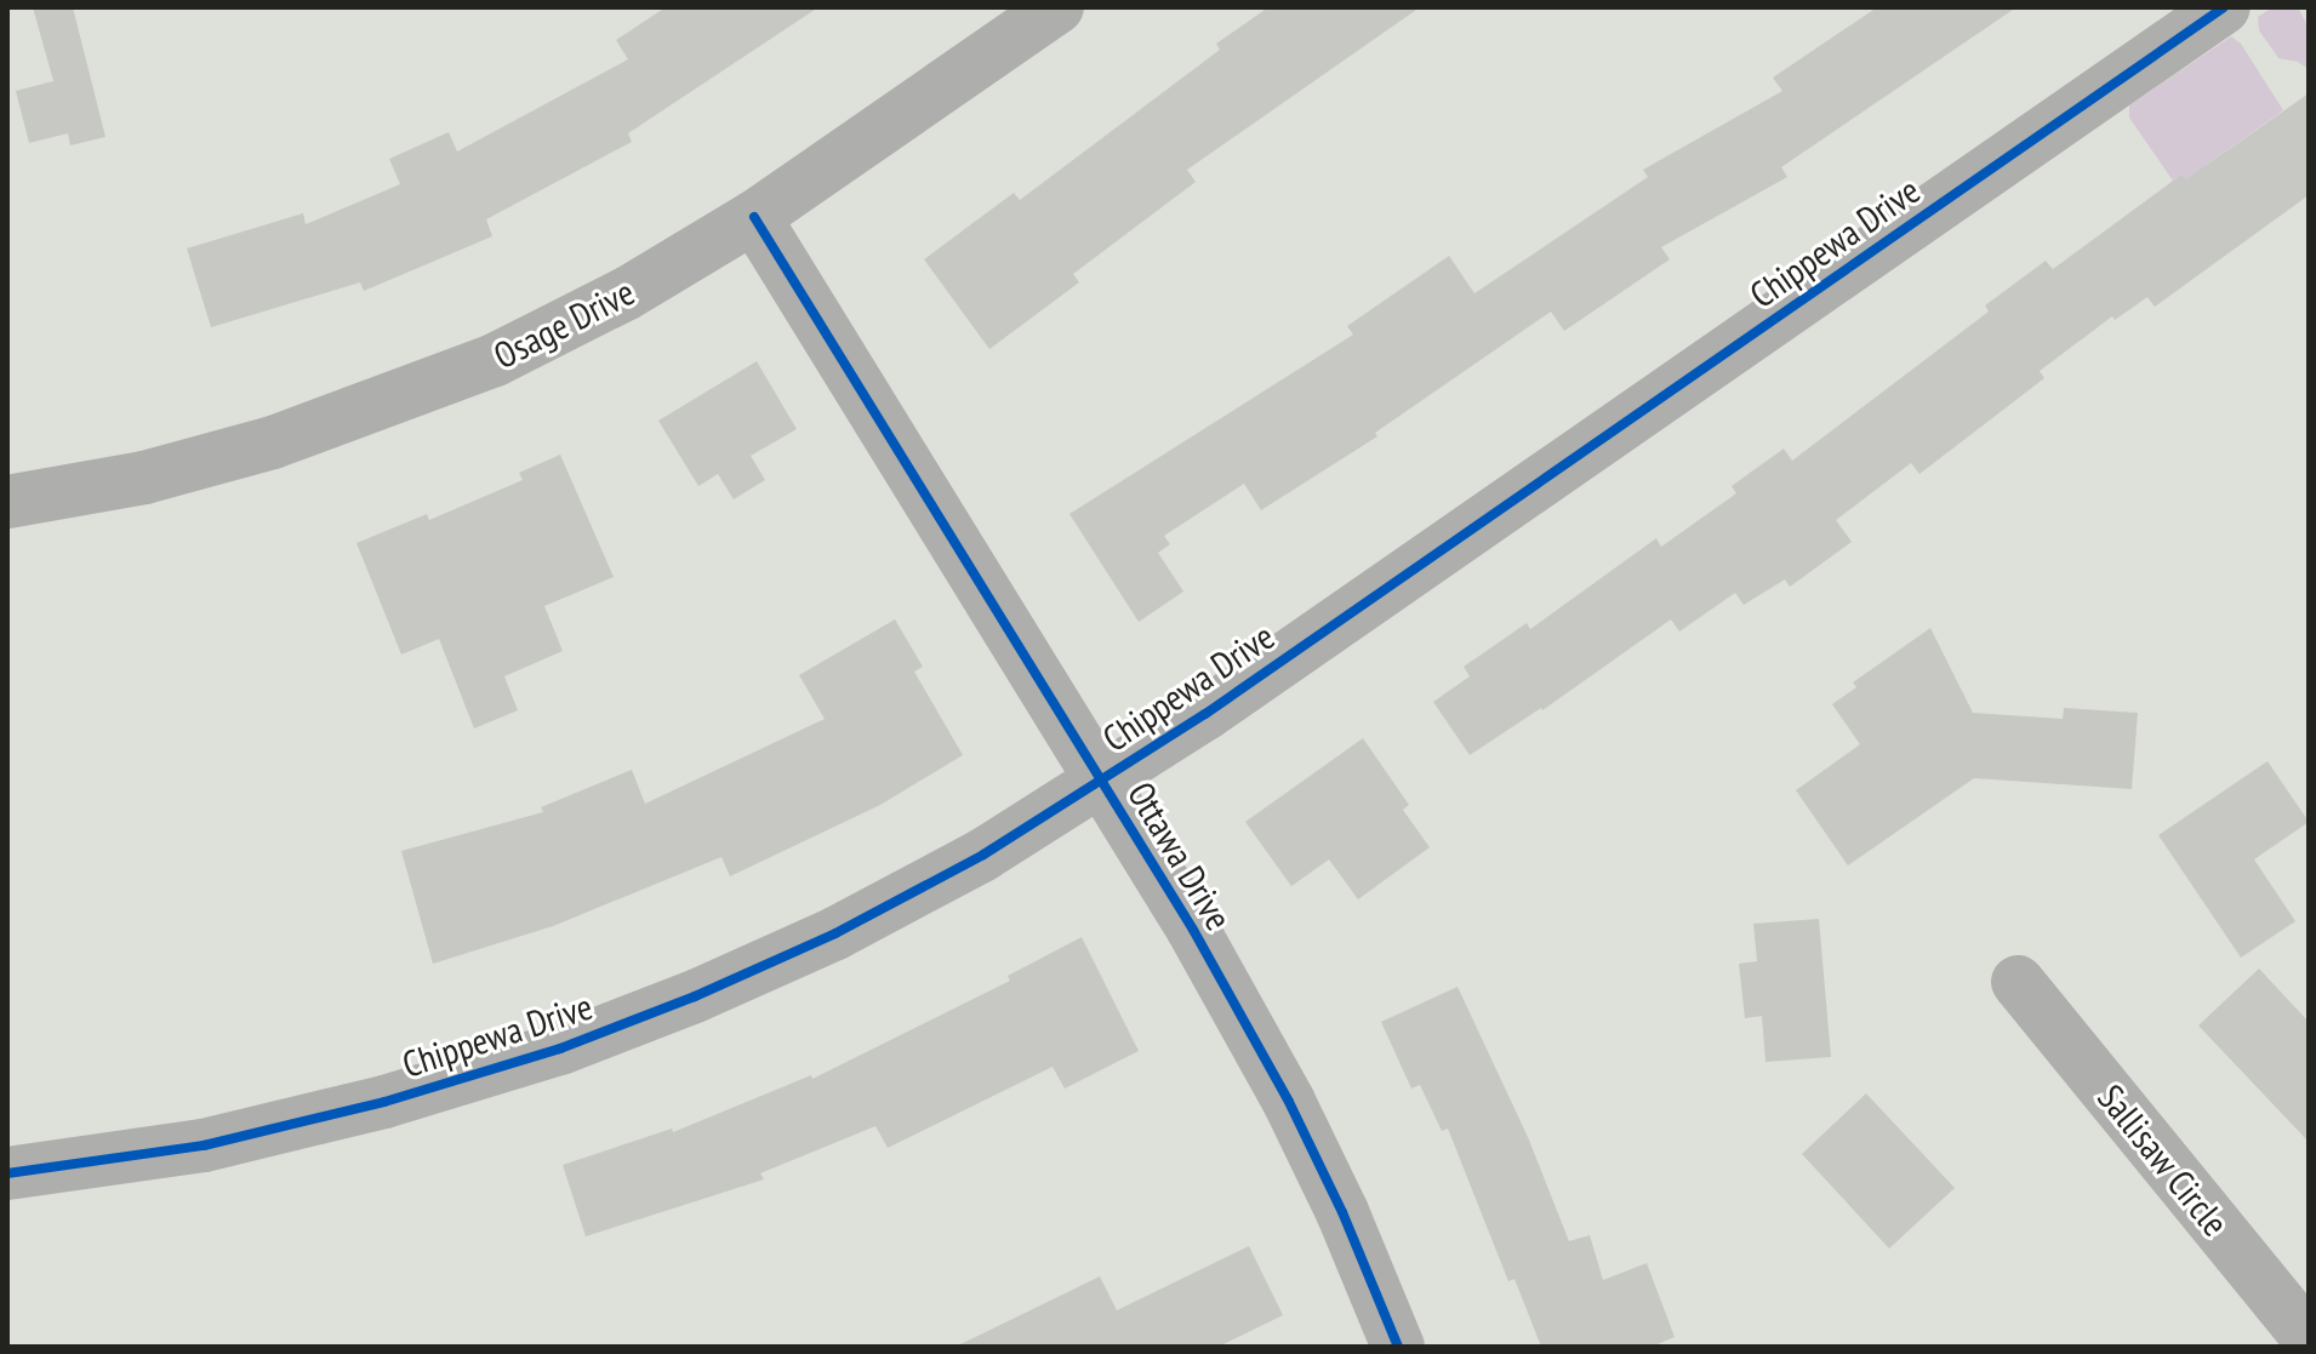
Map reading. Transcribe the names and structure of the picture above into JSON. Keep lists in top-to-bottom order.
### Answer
{
  "streets": {
    "street": [
      "Chippewa Drive",
      "Osage Drive",
      "Ottawa Drive",
      "Sallisaw Circle"
    ]
  },
  "crossings": [
    ["Chippewa Drive", "Ottawa Drive"],
    ["Osage Drive", "Ottawa Drive"]
  ]
}
